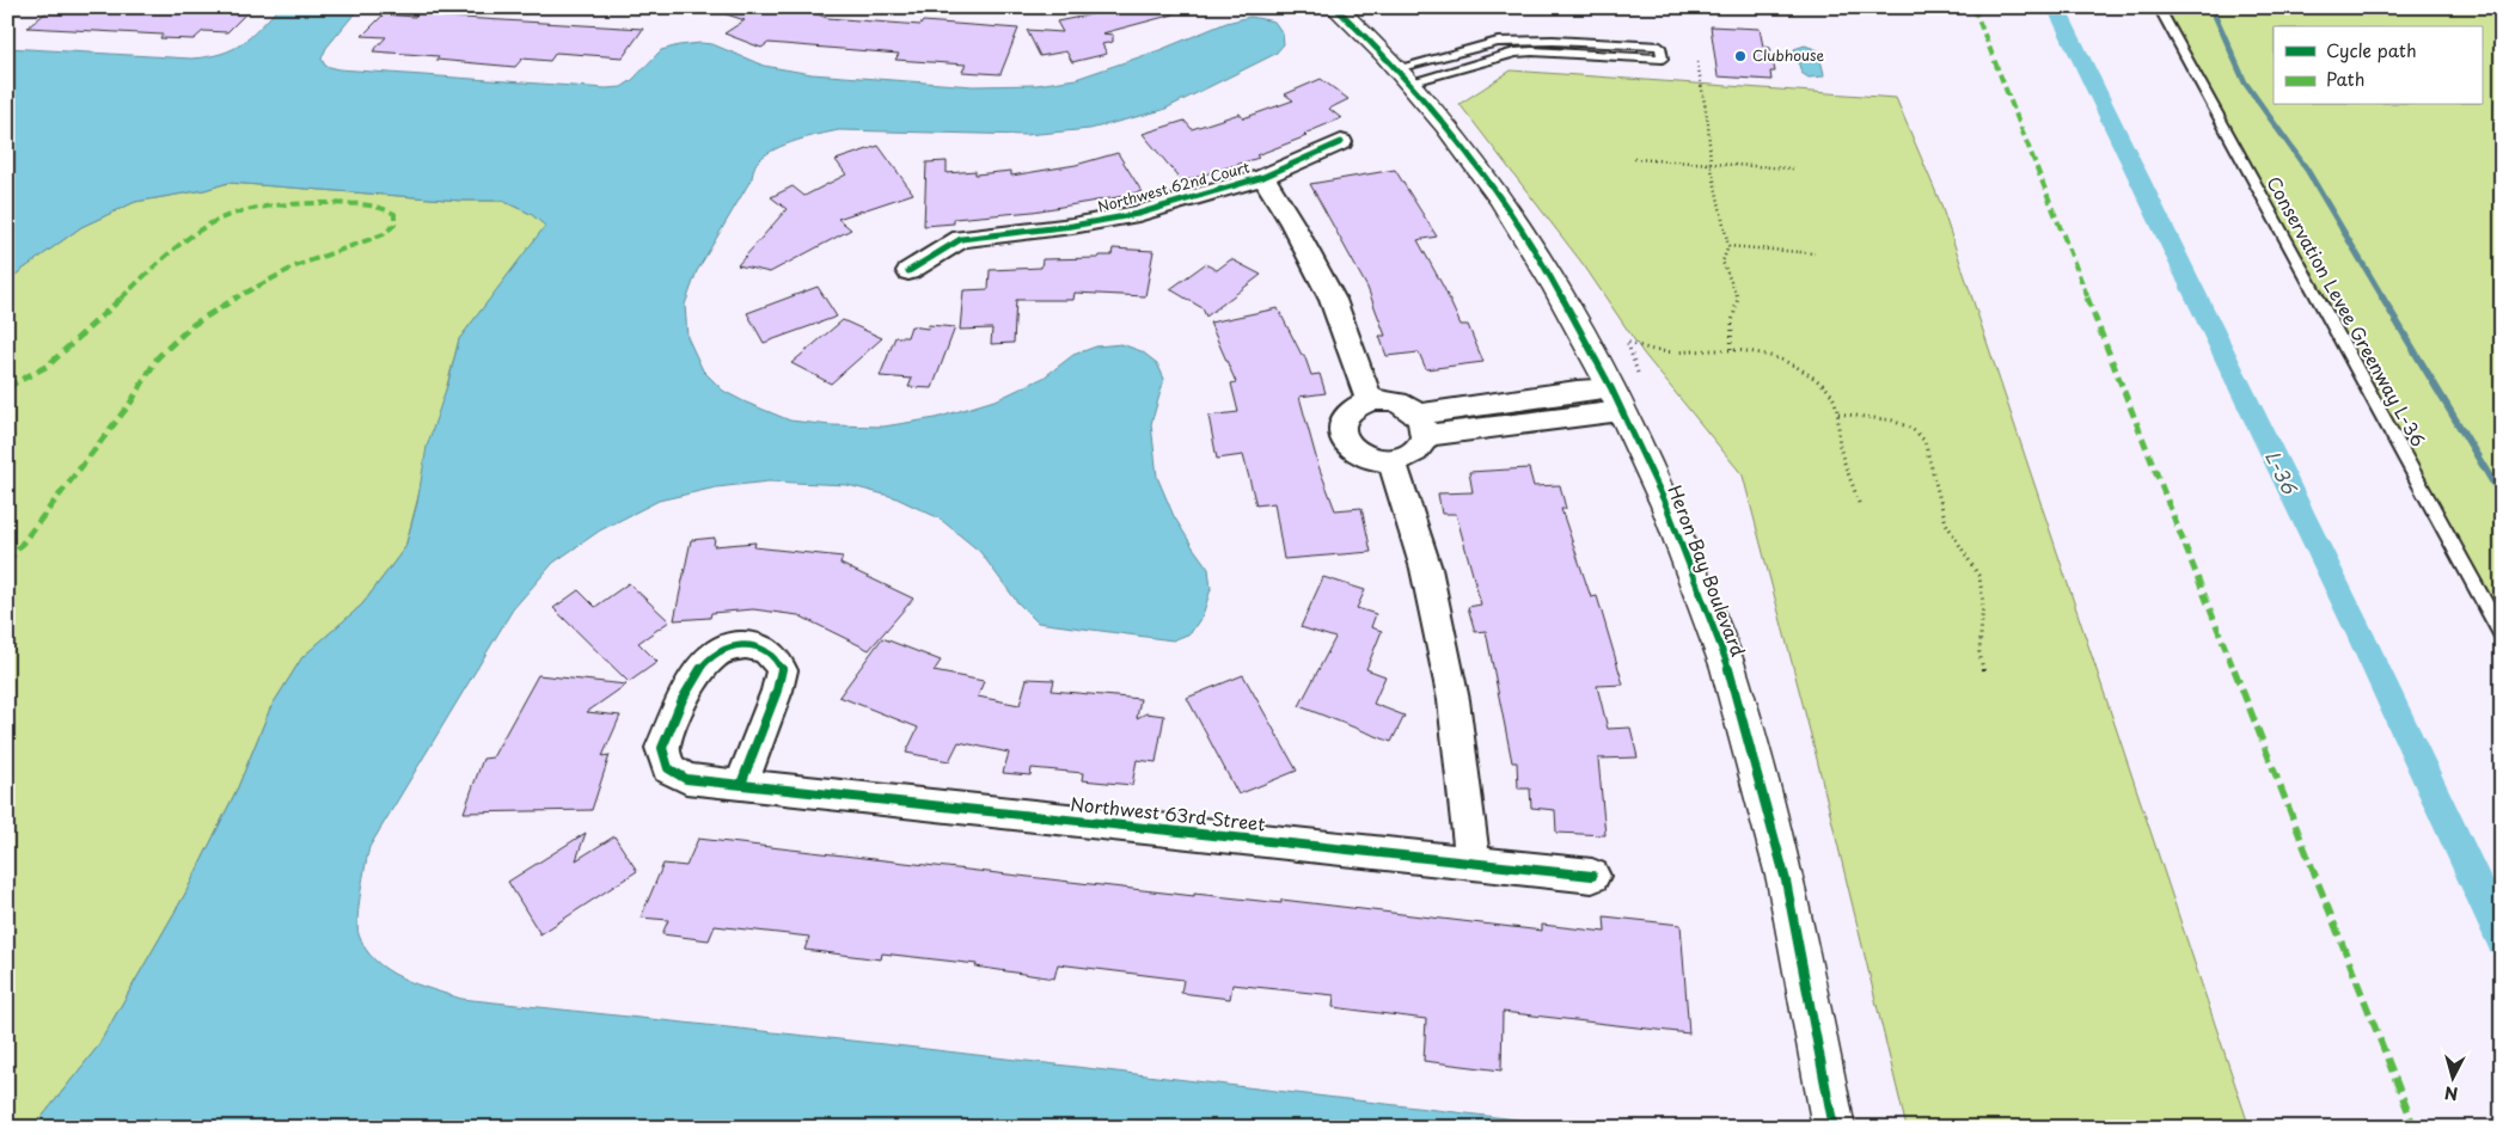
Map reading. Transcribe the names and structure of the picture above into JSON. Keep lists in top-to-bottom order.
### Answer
{
  "streets": {
    "street": ["Northwest 62nd Court", "Heron Bay Boulevard", "Northwest 63rd Street"],
    "lane": ["Conservation Levee Greenway L-36"]
  },
  "water": ["L-36"],
  "places": ["Clubhouse"],
  "legend": ["Cycle path", "Path"],
  "north": "bottom"
}
